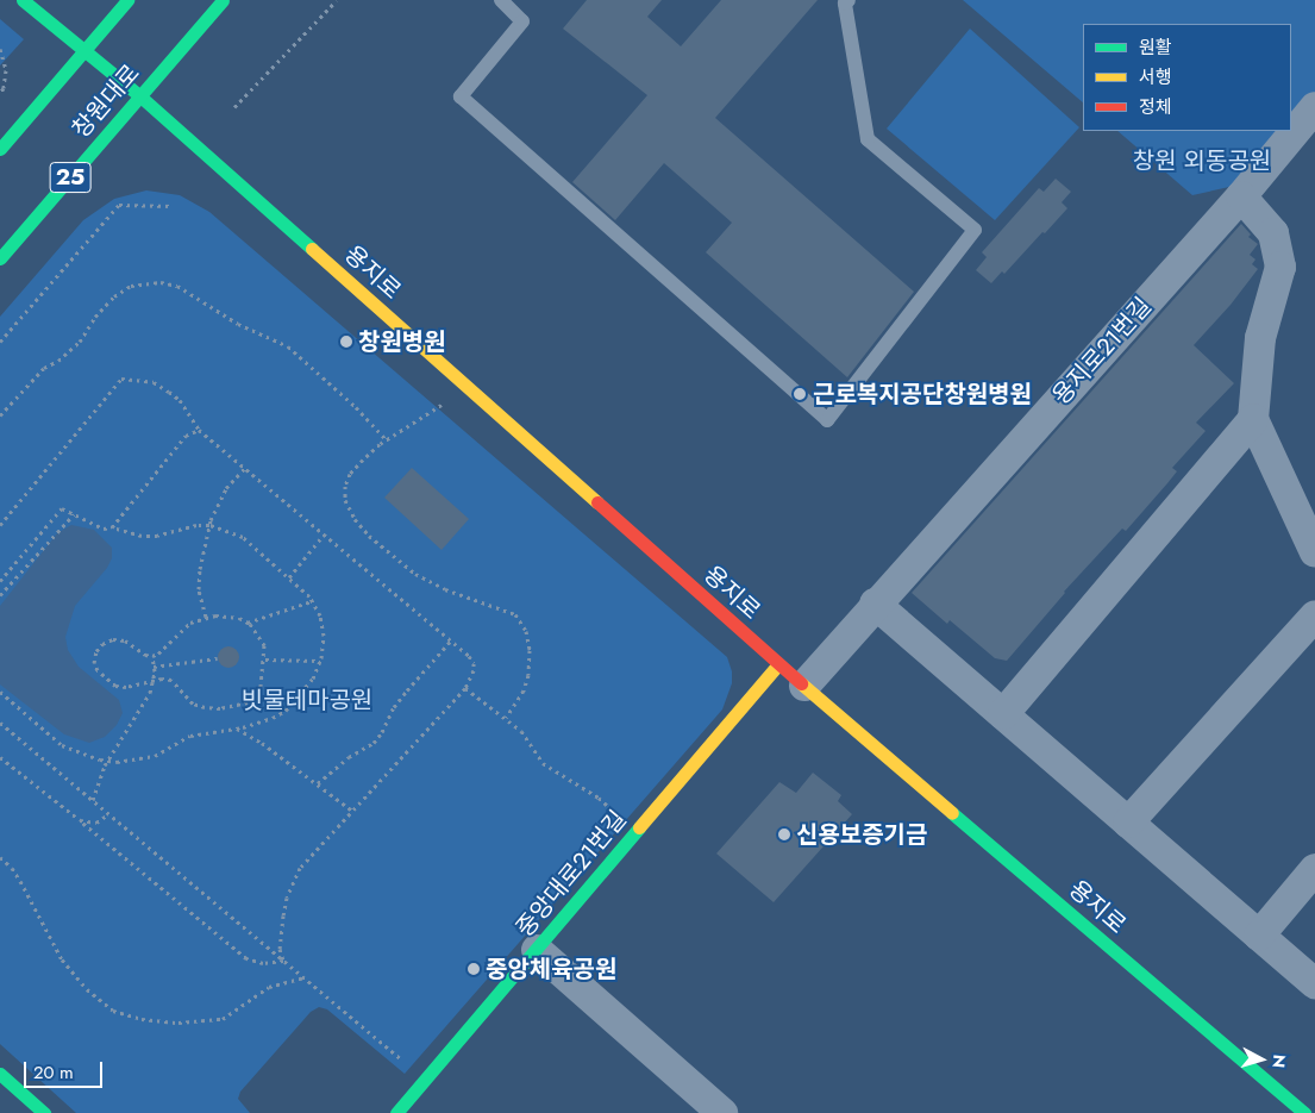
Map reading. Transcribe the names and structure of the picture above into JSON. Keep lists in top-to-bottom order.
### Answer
{
  "streets": {
    "main road": [
      "창원대로",
      "25",
      "용지로",
      "중앙대로21번길"
    ],
    "street": ["용지로21번길"]
  },
  "crossings": [
    ["창원대로", "용지로"],
    ["용지로", "용지로21번길"],
    ["용지로", "중앙대로21번길"]
  ],
  "parks": ["창원 외동공원", "빗물테마공원"],
  "places": [
    "창원병원",
    "근로복지공단창원병원",
    "신용보증기금",
    "중앙체육공원"
  ],
  "legend": ["원활", "서행", "정체"],
  "scale_bar": "20 m",
  "north": "right"
}
